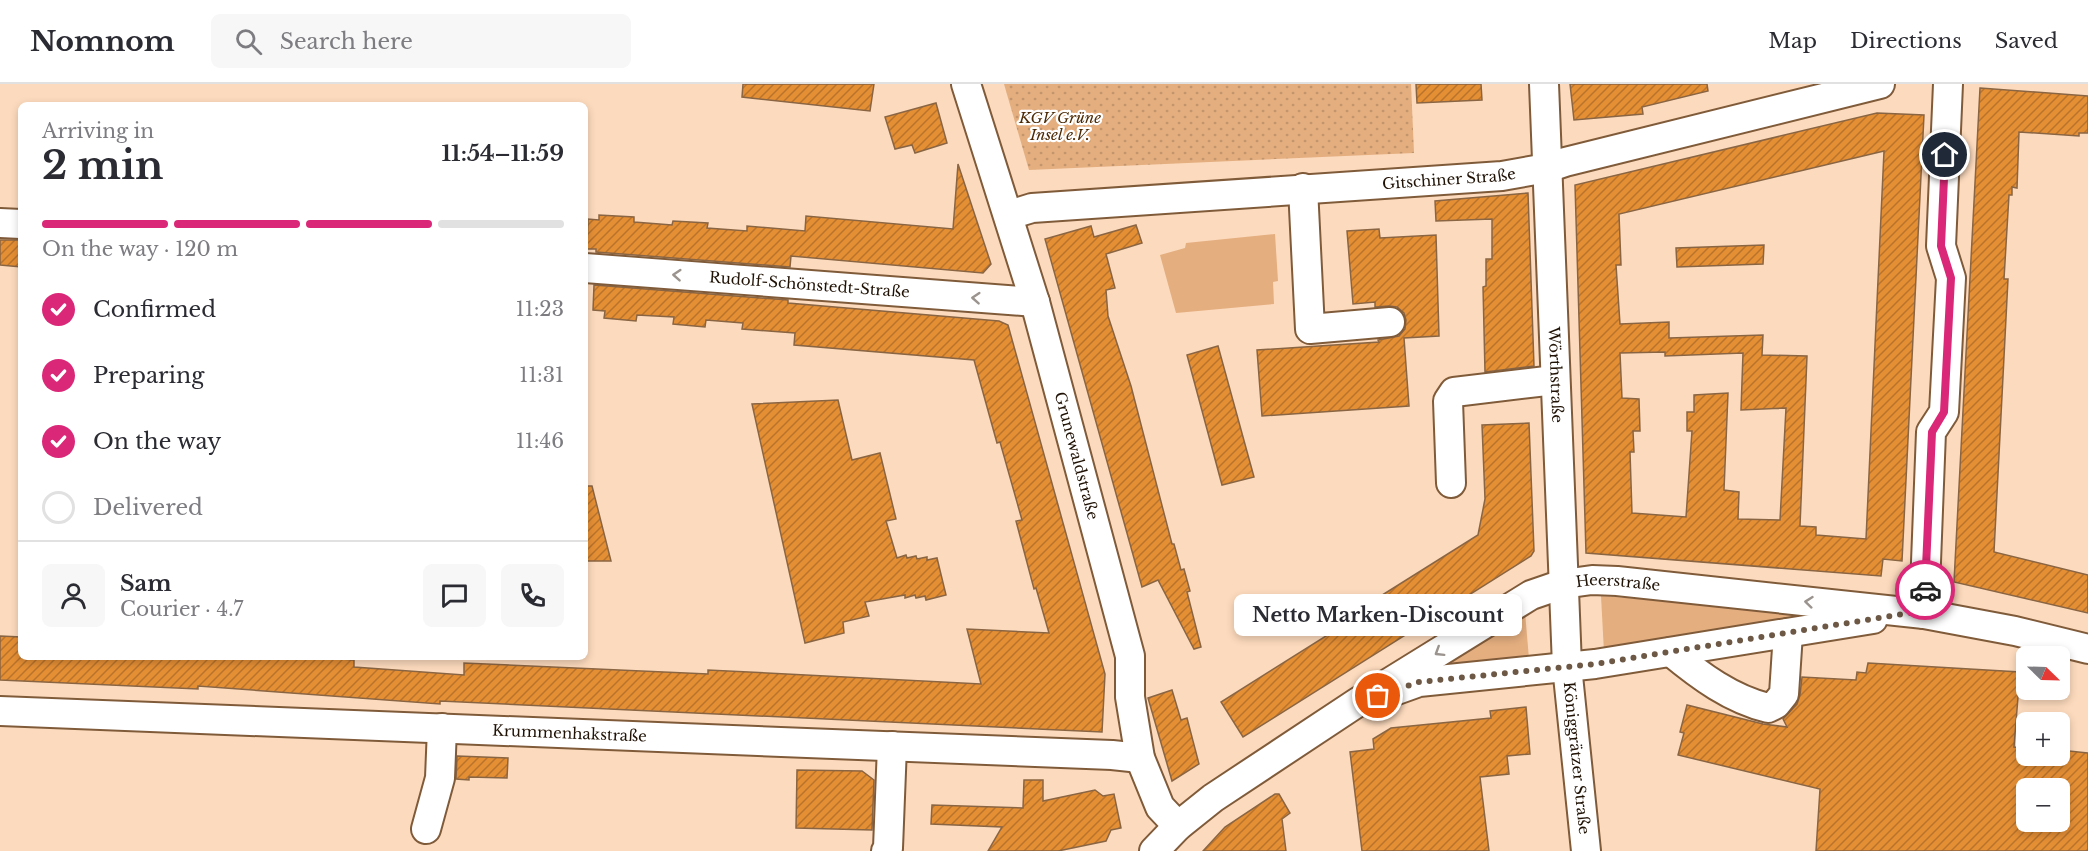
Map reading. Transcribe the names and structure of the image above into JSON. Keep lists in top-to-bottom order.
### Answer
{
  "streets": {
    "street": [
      "Gitschiner Straße",
      "Rudolf-Schönstedt-Straße",
      "Wörthstraße",
      "Grunewaldstraße",
      "Heerstraße",
      "Krummenhakstraße",
      "Königgrätzer Straße"
    ]
  },
  "crossings": [
    ["Gitschiner Straße", "Wörthstraße"],
    ["Gitschiner Straße", "Grunewaldstraße"],
    ["Rudolf-Schönstedt-Straße", "Grunewaldstraße"],
    ["Wörthstraße", "Heerstraße"],
    ["Wörthstraße", "Königgrätzer Straße"],
    ["Grunewaldstraße", "Heerstraße"],
    ["Grunewaldstraße", "Krummenhakstraße"],
    ["Heerstraße", "Königgrätzer Straße"]
  ],
  "one_way": ["Rudolf-Schönstedt-Straße"],
  "parks": ["KGV Grüne Insel e.V."],
  "places": ["Netto Marken-Discount"],
  "north": "bottom right",
  "page": {
    "header": "Nomnom",
    "search": "Search here",
    "nav": ["Map", "Directions", "Saved"],
    "heading": ["2 min", "Arriving in", "11:54–11:59"],
    "panel": ["Sam", "Courier · 4.7"],
    "bar": "On the way · 120 m",
    "list": [
      ["Confirmed", "11:23"],
      ["Preparing", "11:31"],
      ["On the way", "11:46"],
      "Delivered"
    ],
    "bubble": "Netto Marken-Discount",
    "map_buttons": ["+", "−"]
  }
}
